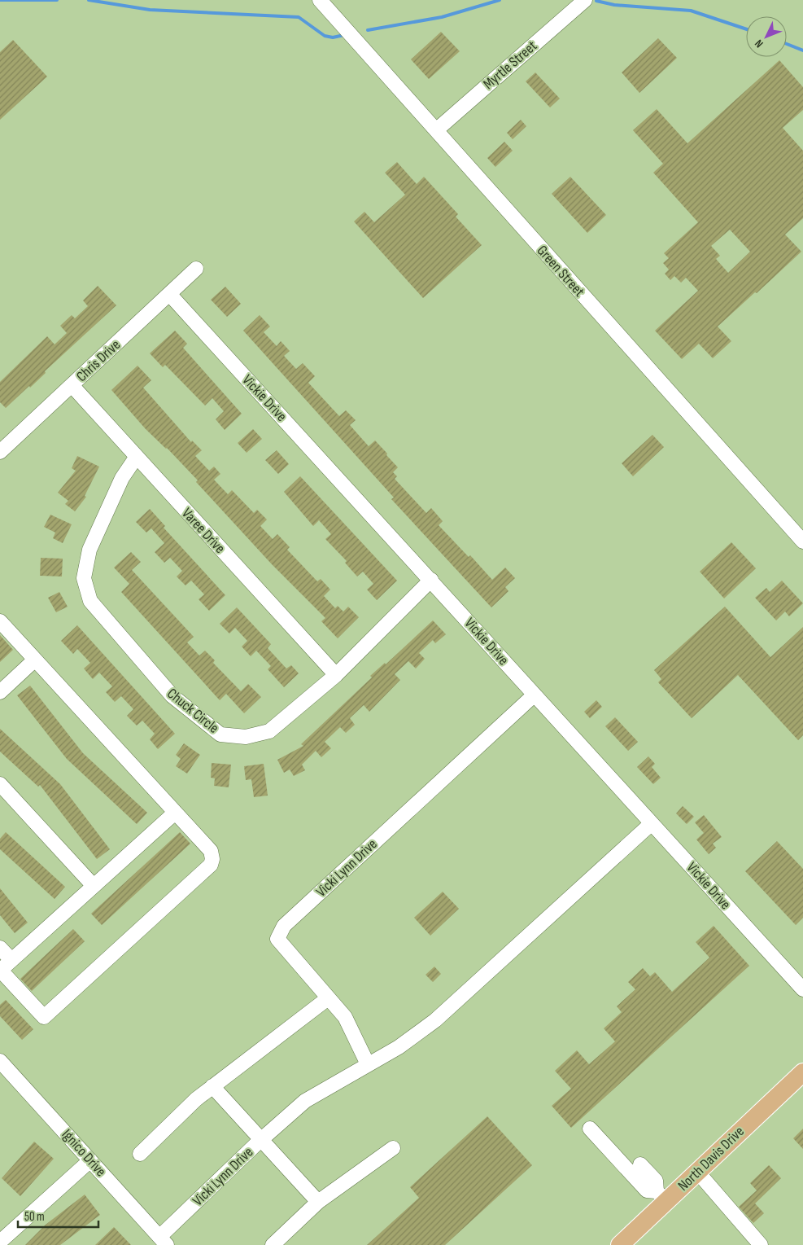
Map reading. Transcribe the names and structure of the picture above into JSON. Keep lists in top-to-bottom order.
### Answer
{
  "streets": {
    "main road": ["North Davis Drive"],
    "street": [
      "Myrtle Street",
      "Green Street",
      "Chris Drive",
      "Vickie Drive",
      "Varee Drive",
      "Chuck Circle",
      "Vicki Lynn Drive",
      "Ignico Drive"
    ]
  },
  "crossings": [
    ["Myrtle Street", "Green Street"],
    ["Chris Drive", "Vickie Drive"],
    ["Chris Drive", "Varee Drive"],
    ["Vickie Drive", "Chuck Circle"],
    ["Vickie Drive", "Vicki Lynn Drive"],
    ["Varee Drive", "Chuck Circle"],
    ["Vicki Lynn Drive", "Ignico Drive"]
  ],
  "scale_bar": "50 m",
  "north": "bottom left"
}
